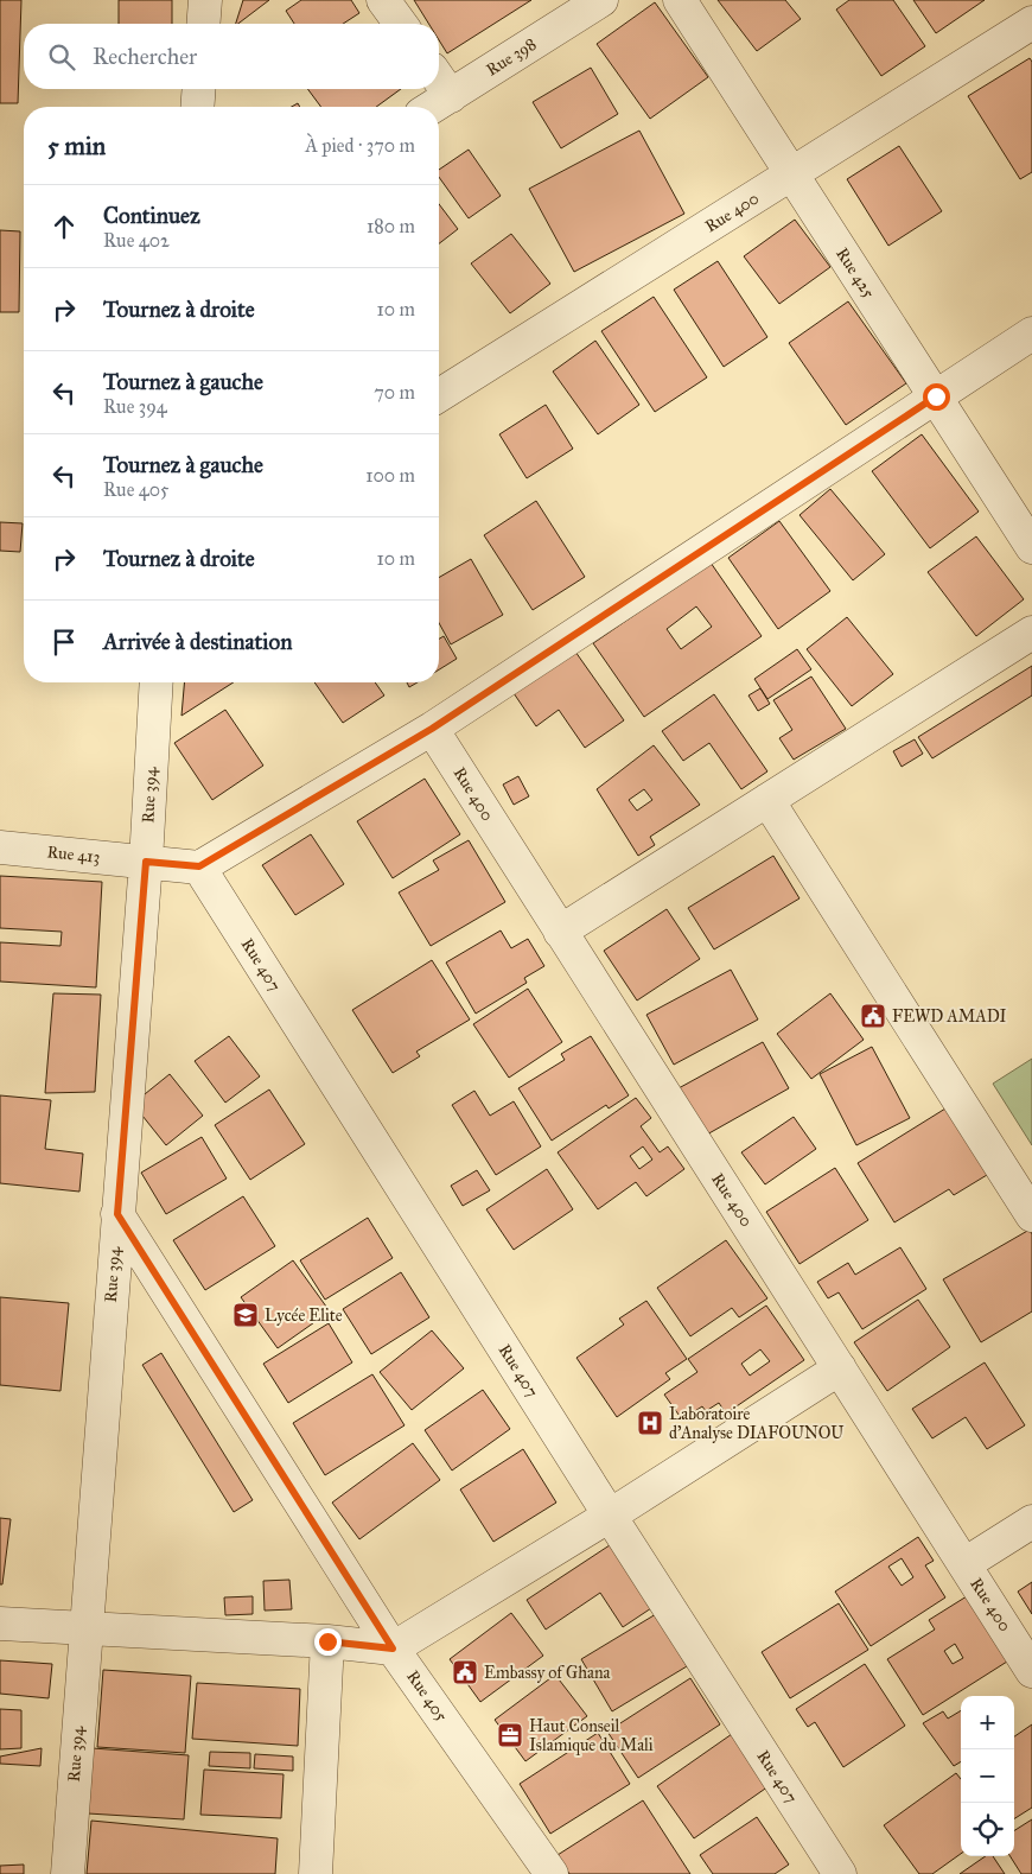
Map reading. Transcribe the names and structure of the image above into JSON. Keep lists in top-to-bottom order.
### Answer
{
  "streets": {
    "street": [
      "Rue 398",
      "Rue 400",
      "Rue 425",
      "Rue 394",
      "Rue 413",
      "Rue 407",
      "Rue 405"
    ]
  },
  "crossings": [
    ["Rue 400", "Rue 425"],
    ["Rue 394", "Rue 413"],
    ["Rue 394", "Rue 405"],
    ["Rue 413", "Rue 407"]
  ],
  "places": {
    "public building": ["FEWD AMADI", "Embassy of Ghana"],
    "school or university": ["Lycée Elite"],
    "hospital": ["Laboratoire d'Analyse DIAFOUNOU"],
    "office": ["Haut Conseil Islamique du Mali"]
  },
  "page": {
    "search": "Rechercher",
    "heading": ["5 min", "À pied · 370 m"],
    "list": [
      ["Continuez", "Rue 402", "180 m"],
      ["Tournez à droite", "10 m"],
      ["Tournez à gauche", "Rue 394", "70 m"],
      ["Tournez à gauche", "Rue 405", "100 m"],
      ["Tournez à droite", "10 m"],
      "Arrivée à destination"
    ],
    "map_buttons": ["+", "−"]
  }
}
